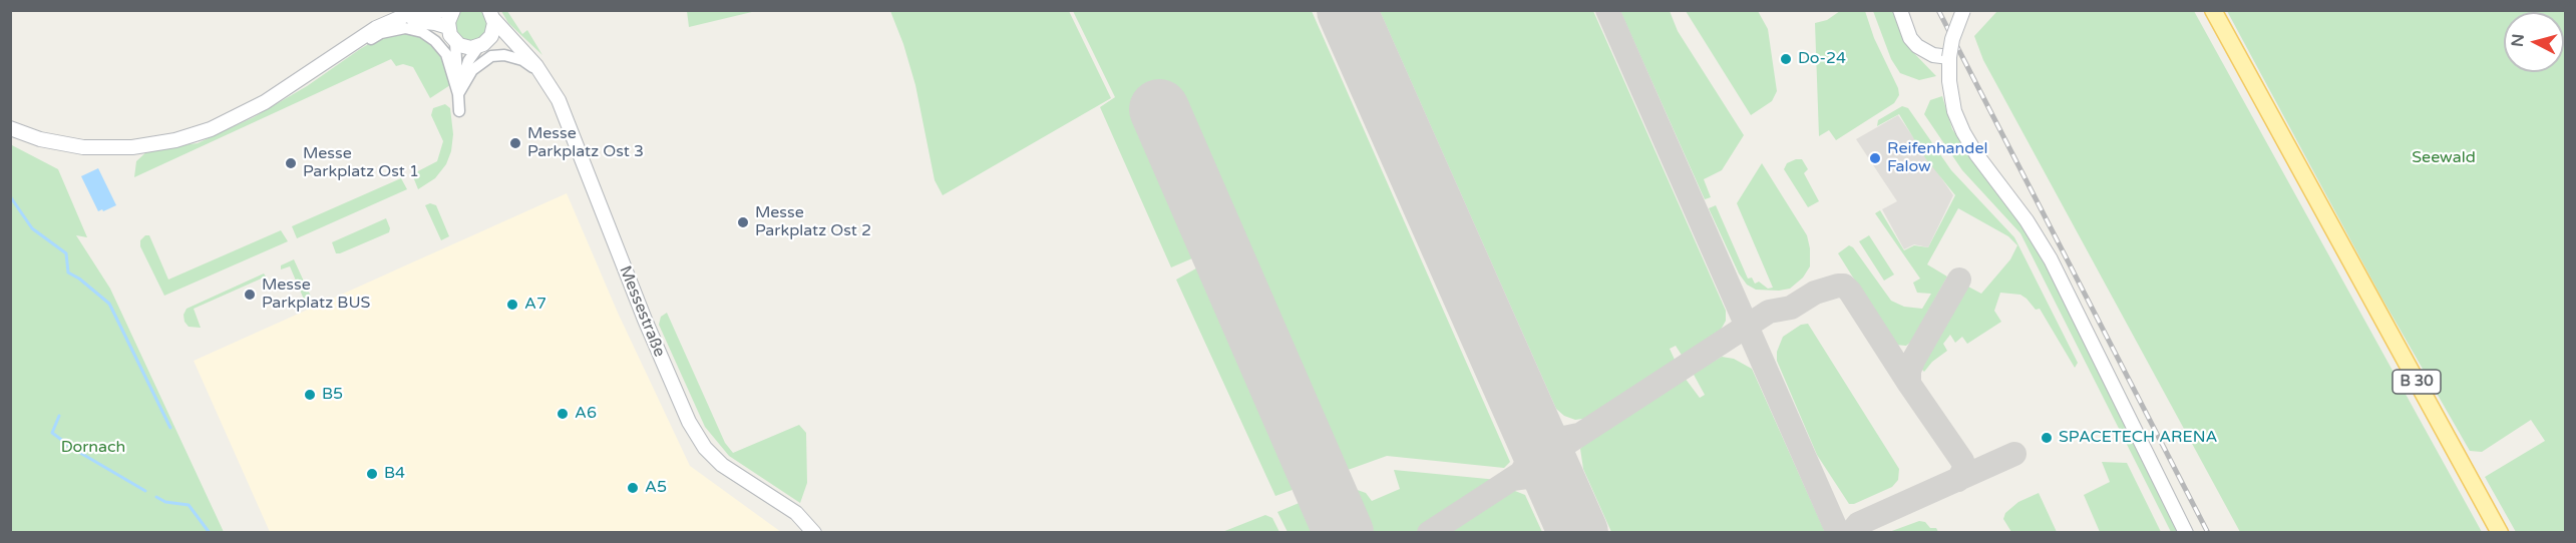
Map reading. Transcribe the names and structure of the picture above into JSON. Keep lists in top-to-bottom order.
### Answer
{
  "streets": {
    "main road": ["B 30"],
    "street": ["Messestraße"]
  },
  "parks": ["Seewald", "Dornach"],
  "places": [
    "Do-24",
    "Messe Parkplatz Ost 3",
    "Reifenhandel Falow",
    "Messe Parkplatz Ost 1",
    "Messe Parkplatz Ost 2",
    "Messe Parkplatz BUS",
    "A7",
    "B5",
    "A6",
    "SPACETECH ARENA",
    "B4",
    "A5"
  ],
  "north": "left"
}
